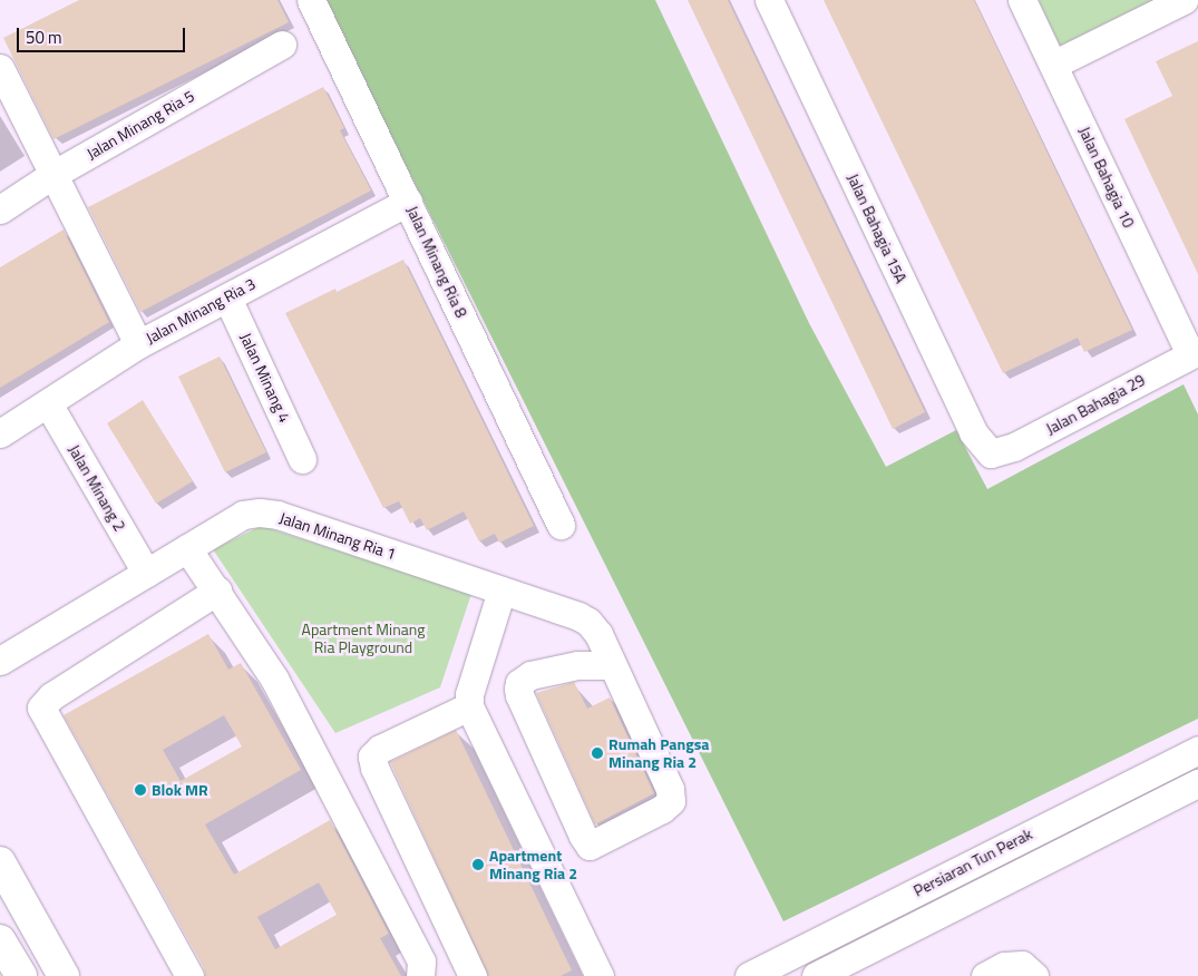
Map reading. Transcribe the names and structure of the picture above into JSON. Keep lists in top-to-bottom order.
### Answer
{
  "streets": {
    "street": [
      "Jalan Minang Ria 5",
      "Jalan Bahagia 10",
      "Jalan Bahagia 15A",
      "Jalan Minang Ria 8",
      "Jalan Minang Ria 3",
      "Jalan Minang 4",
      "Jalan Bahagia 29",
      "Jalan Minang 2",
      "Jalan Minang Ria 1",
      "Persiaran Tun Perak"
    ]
  },
  "crossings": [
    ["Jalan Bahagia 10", "Jalan Bahagia 29"],
    ["Jalan Bahagia 15A", "Jalan Bahagia 29"],
    ["Jalan Minang Ria 8", "Jalan Minang Ria 3"],
    ["Jalan Minang Ria 3", "Jalan Minang 4"],
    ["Jalan Minang Ria 3", "Jalan Minang 2"],
    ["Jalan Minang 2", "Jalan Minang Ria 1"]
  ],
  "parks": ["Apartment Minang Ria Playground"],
  "places": ["Rumah Pangsa Minang Ria 2", "Blok MR", "Apartment Minang Ria 2"],
  "scale_bar": "50 m"
}
